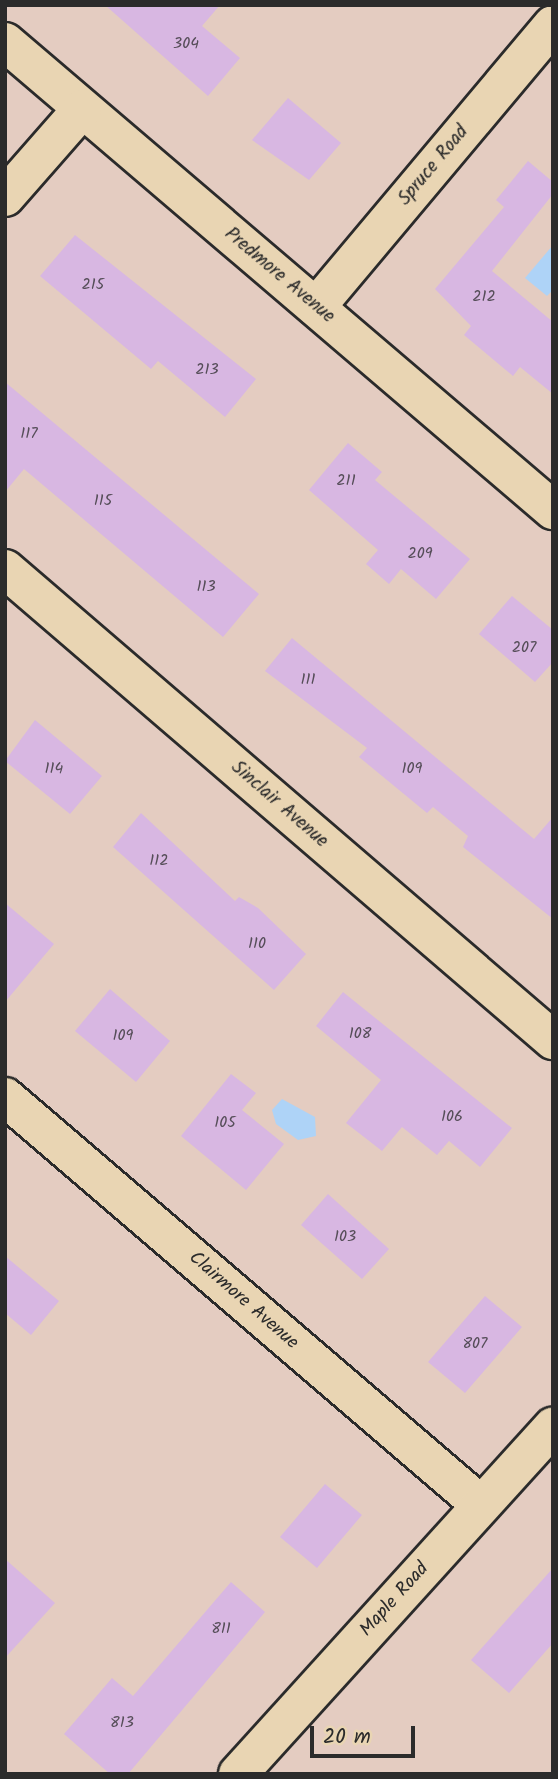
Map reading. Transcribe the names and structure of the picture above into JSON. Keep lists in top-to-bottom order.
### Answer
{
  "streets": {
    "street": [
      "Spruce Road",
      "Predmore Avenue",
      "Sinclair Avenue",
      "Clairmore Avenue",
      "Maple Road"
    ]
  },
  "crossings": [
    ["Spruce Road", "Predmore Avenue"],
    ["Clairmore Avenue", "Maple Road"]
  ],
  "house_numbers": [
    "304",
    "215",
    "212",
    "213",
    "117",
    "211",
    "115",
    "209",
    "113",
    "207",
    "111",
    "114",
    "109",
    "112",
    "110",
    "108",
    "109",
    "106",
    "105",
    "103",
    "807",
    "811",
    "813"
  ],
  "scale_bar": "20 m"
}
